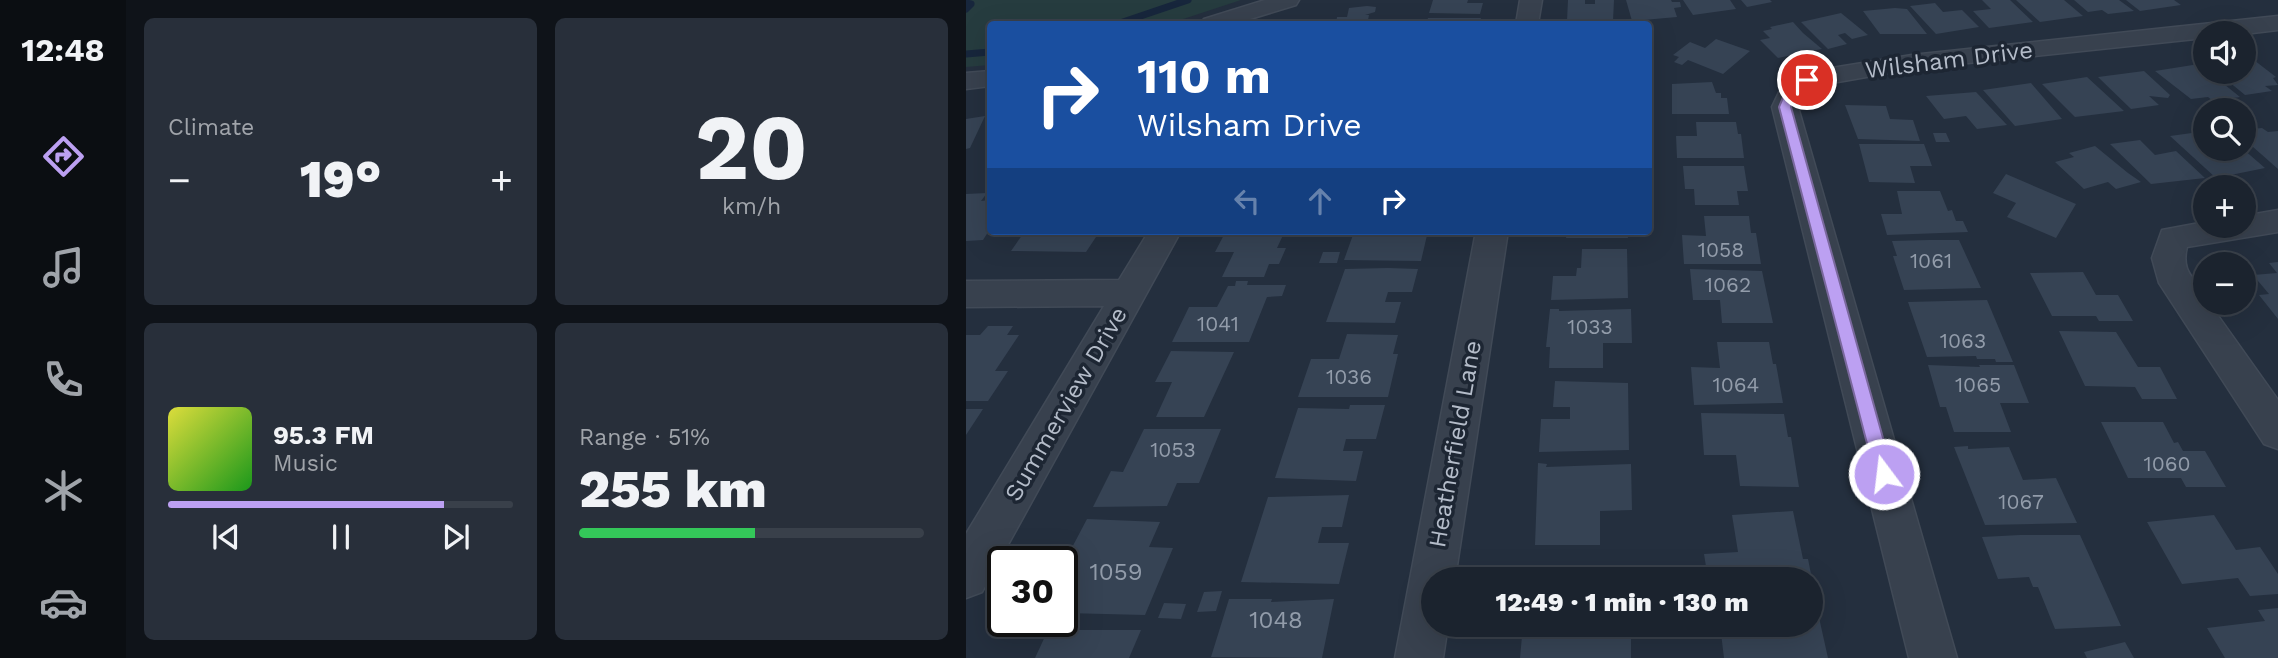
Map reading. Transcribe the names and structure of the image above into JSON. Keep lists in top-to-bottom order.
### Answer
{
  "streets": {
    "street": ["Wilsham Drive", "Summerview Drive", "Heatherfield Lane"]
  },
  "house_numbers": [
    "1058",
    "1061",
    "1062",
    "1041",
    "1033",
    "1063",
    "1036",
    "1064",
    "1065",
    "1053",
    "1060",
    "1067",
    "1059",
    "1048"
  ],
  "page": {
    "tabs": "12:48",
    "tile": [
      "Climate",
      ["20", "km/h"],
      ["Range · 51%", "255 km"]
    ],
    "map_buttons": ["+", "−"],
    "turn": ["110 m", "Wilsham Drive"],
    "heat": ["−", "19°", "+"],
    "song": ["95.3 FM", "Music"],
    "limit": "30",
    "trip": "12:49 · 1 min · 130 m"
  }
}
